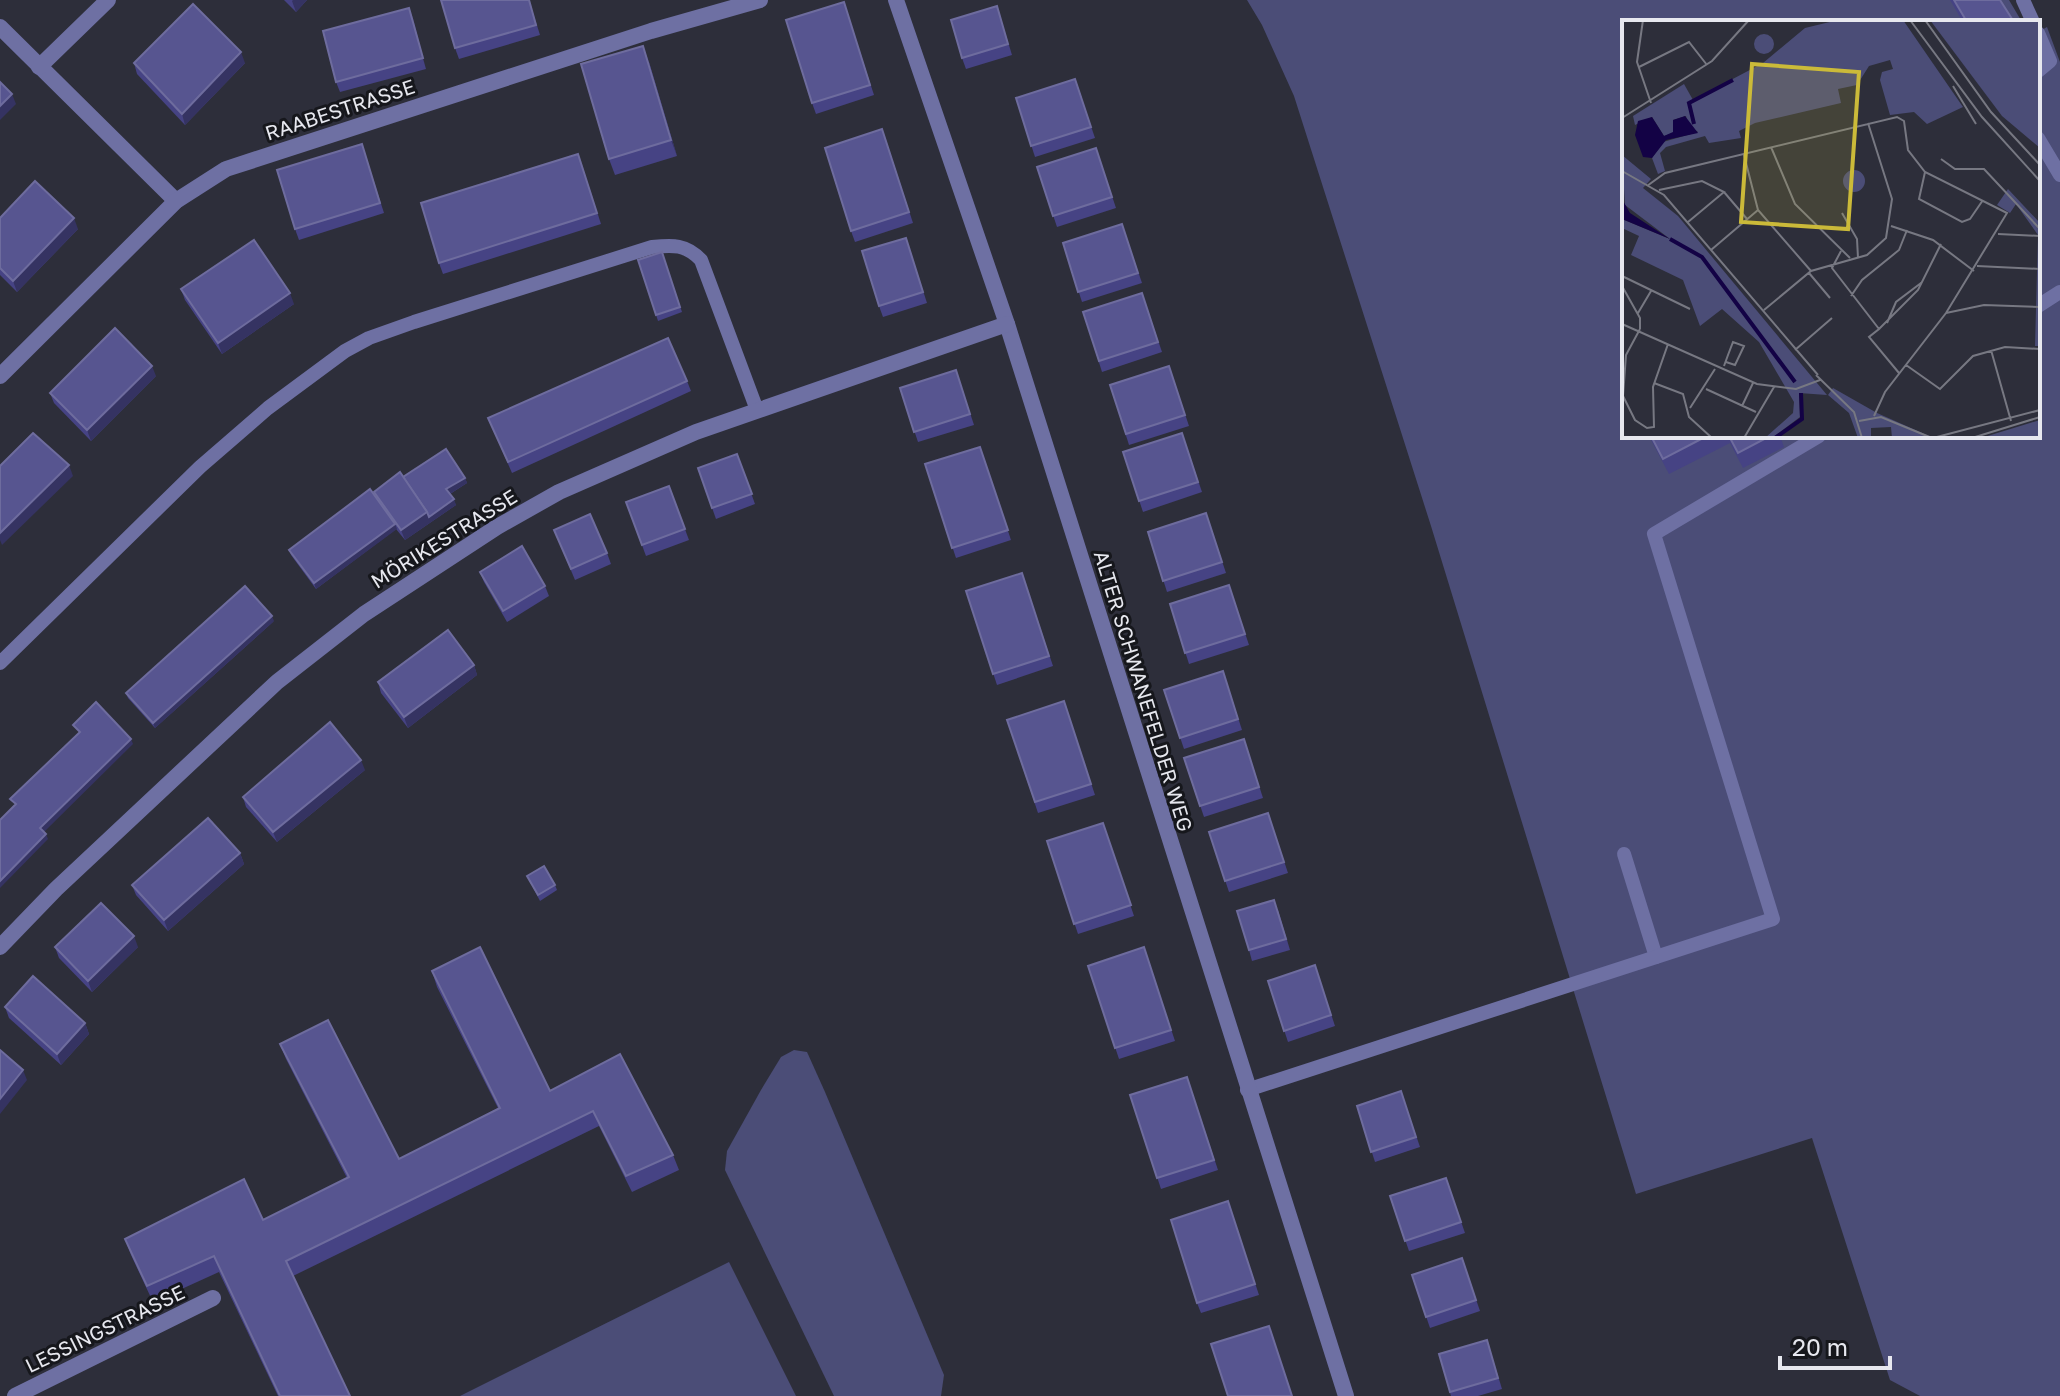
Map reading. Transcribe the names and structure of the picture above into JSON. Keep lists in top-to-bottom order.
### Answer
{
  "streets": {
    "street": [
      "RAABESTRASSE",
      "MÖRIKESTRASSE",
      "ALTER SCHWANEFELDER WEG",
      "LESSINGSTRASSE"
    ]
  },
  "crossings": [
    ["MÖRIKESTRASSE", "ALTER SCHWANEFELDER WEG"]
  ],
  "scale_bar": "20 m"
}
